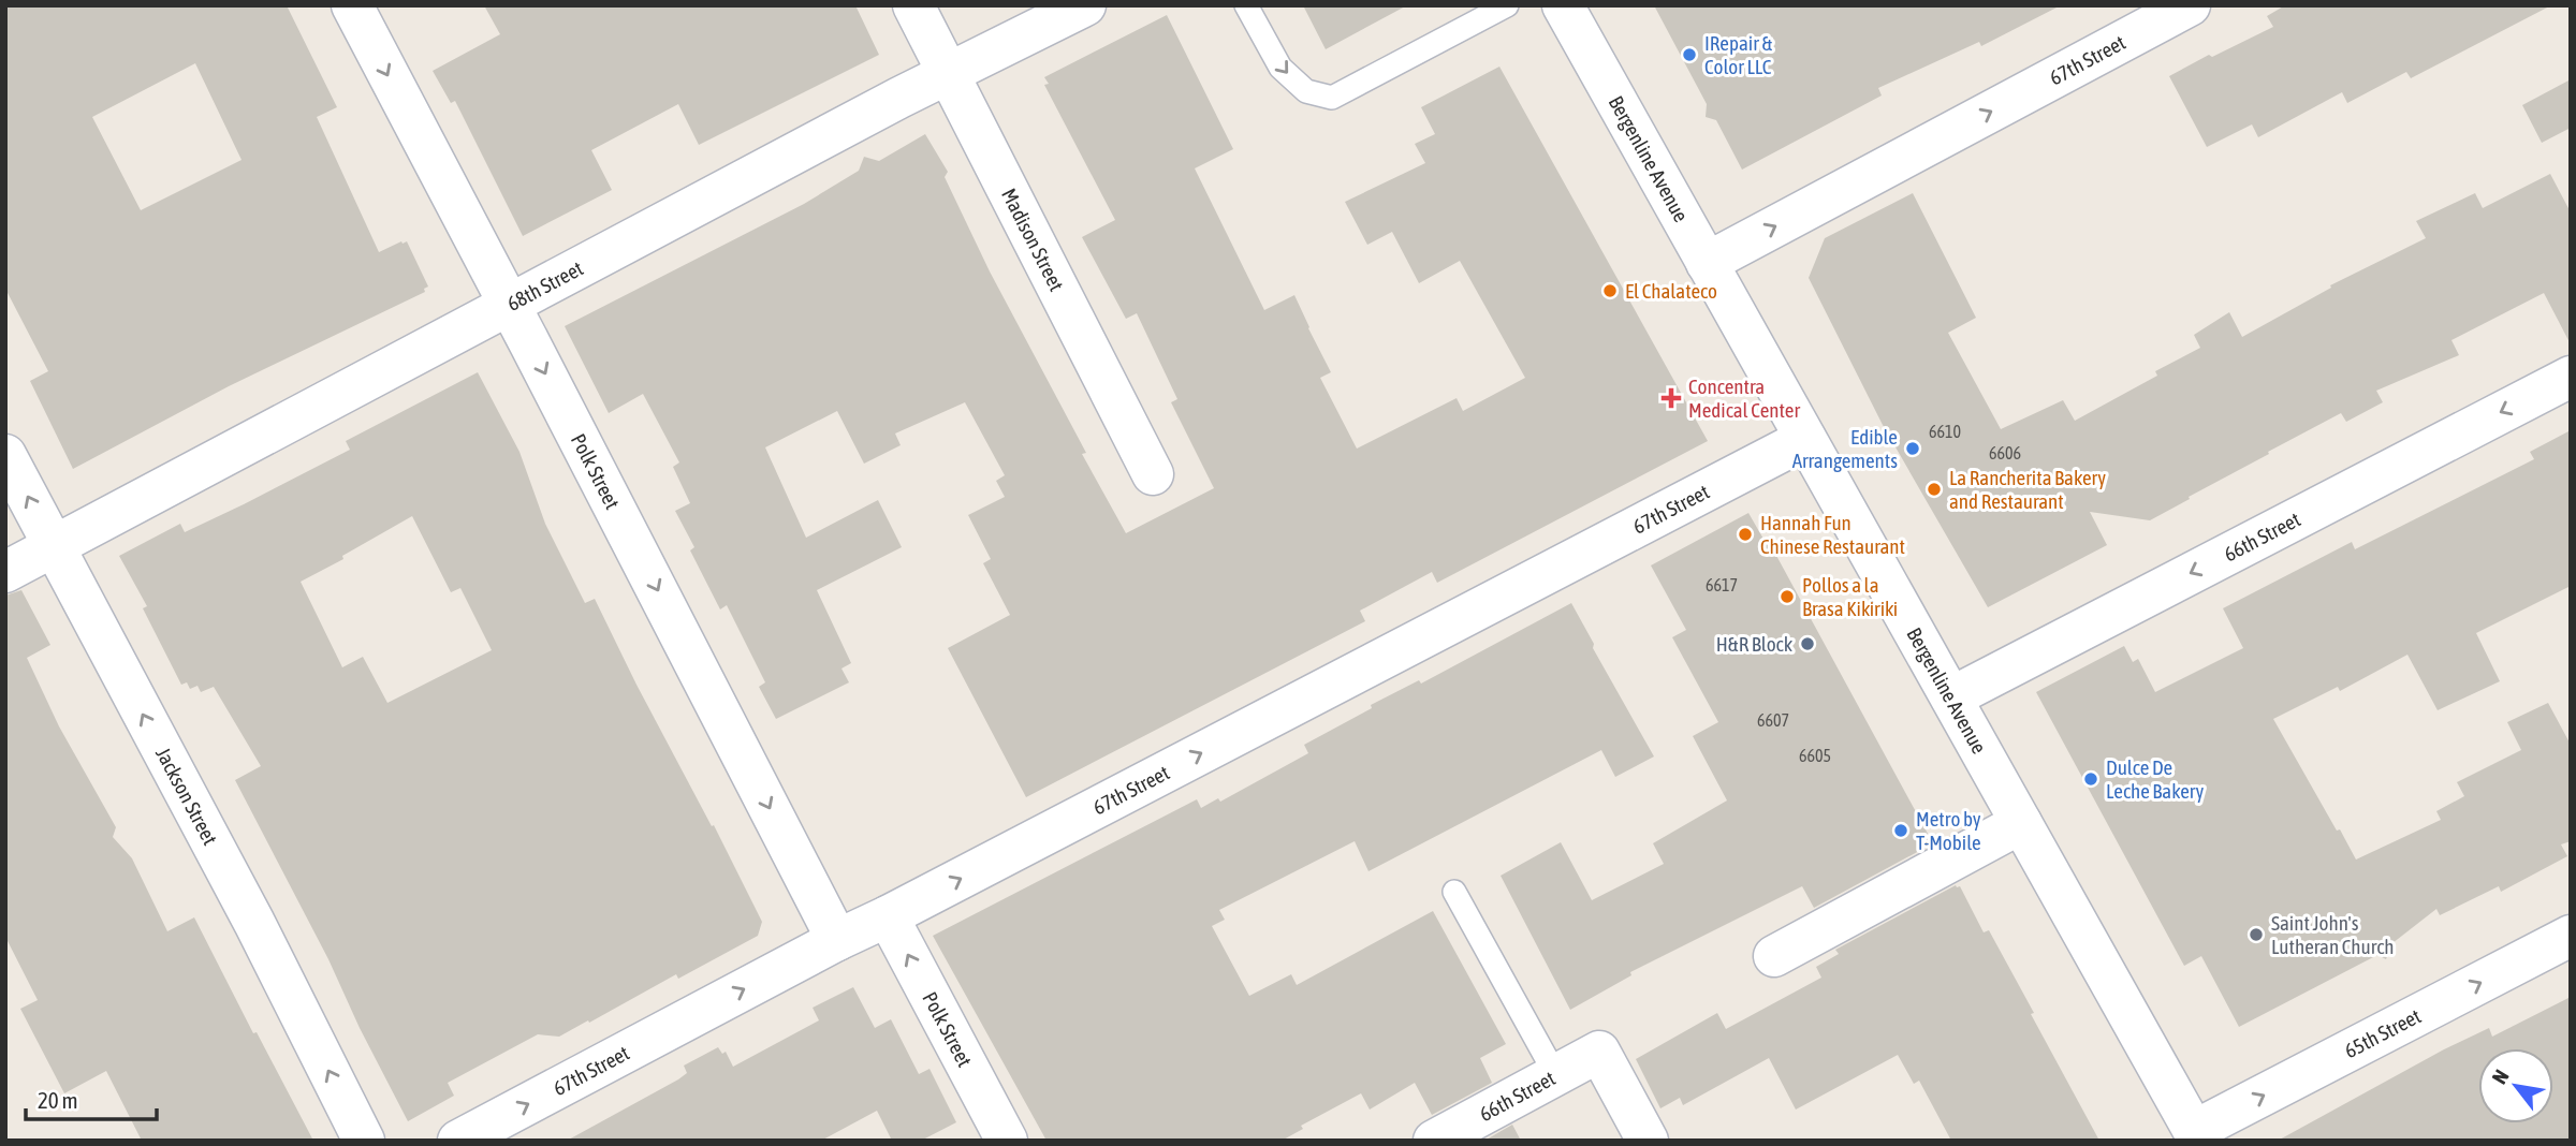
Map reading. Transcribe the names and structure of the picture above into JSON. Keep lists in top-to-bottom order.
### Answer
{
  "streets": {
    "street": [
      "67th Street",
      "Bergenline Avenue",
      "Madison Street",
      "68th Street",
      "Polk Street",
      "66th Street",
      "Jackson Street",
      "65th Street"
    ]
  },
  "crossings": [
    ["67th Street", "Bergenline Avenue"],
    ["67th Street", "Polk Street"],
    ["Bergenline Avenue", "66th Street"],
    ["Bergenline Avenue", "65th Street"],
    ["Madison Street", "68th Street"],
    ["68th Street", "Polk Street"],
    ["68th Street", "Jackson Street"]
  ],
  "one_way": [
    "67th Street",
    "66th Street",
    "Jackson Street",
    "65th Street"
  ],
  "places": {
    "other": [
      "IRepair & Color LLC",
      "El Chalateco",
      "Edible Arrangements",
      "La Rancherita Bakery and Restaurant",
      "Hannah Fun Chinese Restaurant",
      "Pollos a la Brasa Kikiriki",
      "H&R Block",
      "Dulce De Leche Bakery",
      "Metro by T-Mobile",
      "Saint John's Lutheran Church"
    ],
    "health": ["Concentra Medical Center"]
  },
  "house_numbers": [
    "6610",
    "6606",
    "6617",
    "6607",
    "6605"
  ],
  "scale_bar": "20 m",
  "north": "top left"
}
